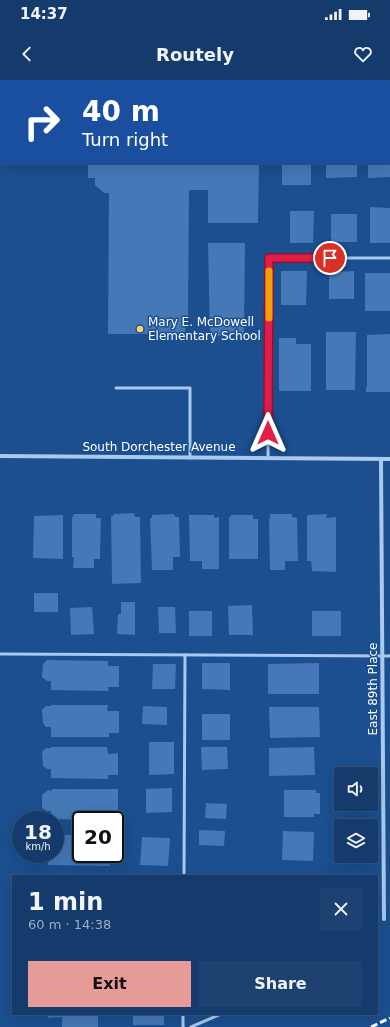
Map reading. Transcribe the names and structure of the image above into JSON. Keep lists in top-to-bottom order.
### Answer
{
  "streets": {
    "street": ["South Dorchester Avenue", "East 89th Place"]
  },
  "crossings": [
    ["South Dorchester Avenue", "East 89th Place"]
  ],
  "places": ["Mary E. McDowell Elementary School"],
  "page": {
    "status": "14:37",
    "header": "Routely",
    "turn": ["40 m", "Turn right"],
    "speed": "18 km/h",
    "limit": "20",
    "heading": ["1 min", "60 m · 14:38"],
    "buttons": ["Exit", "Share"]
  }
}
